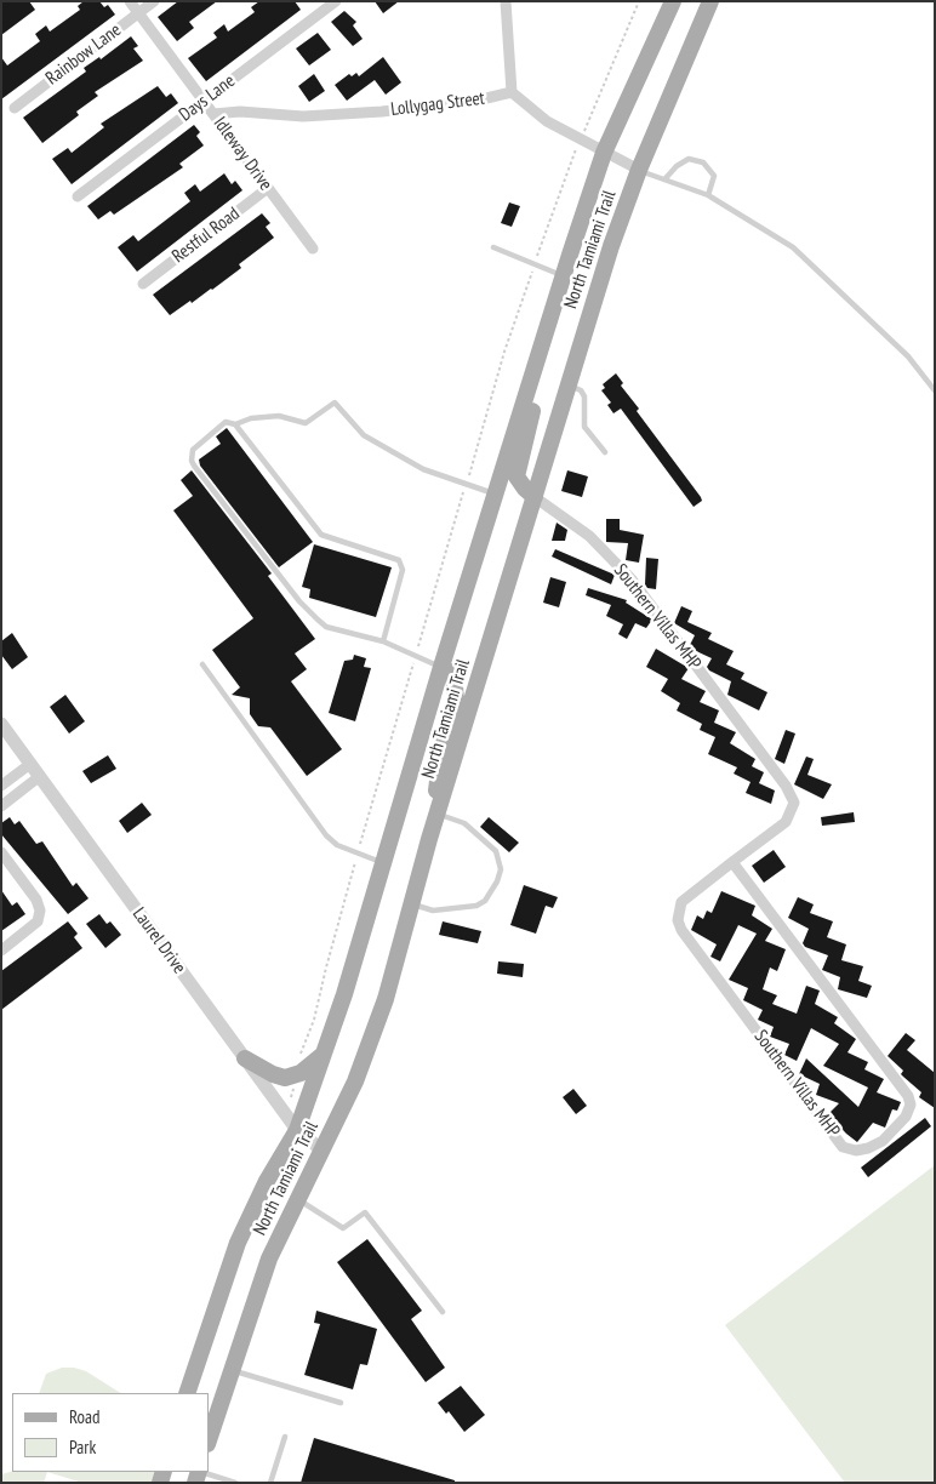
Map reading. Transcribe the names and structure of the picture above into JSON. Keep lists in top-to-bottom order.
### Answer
{
  "streets": {
    "main road": ["North Tamiami Trail"],
    "street": [
      "Rainbow Lane",
      "Days Lane",
      "Lollygag Street",
      "Idleway Drive",
      "Restful Road",
      "Southern Villas MHP",
      "Laurel Drive"
    ]
  },
  "crossings": [
    ["Rainbow Lane", "Idleway Drive"],
    ["Days Lane", "Idleway Drive"],
    ["Lollygag Street", "Idleway Drive"],
    ["Idleway Drive", "Restful Road"],
    ["North Tamiami Trail", "Southern Villas MHP"],
    ["North Tamiami Trail", "Laurel Drive"]
  ],
  "legend": ["Road", "Park"]
}
